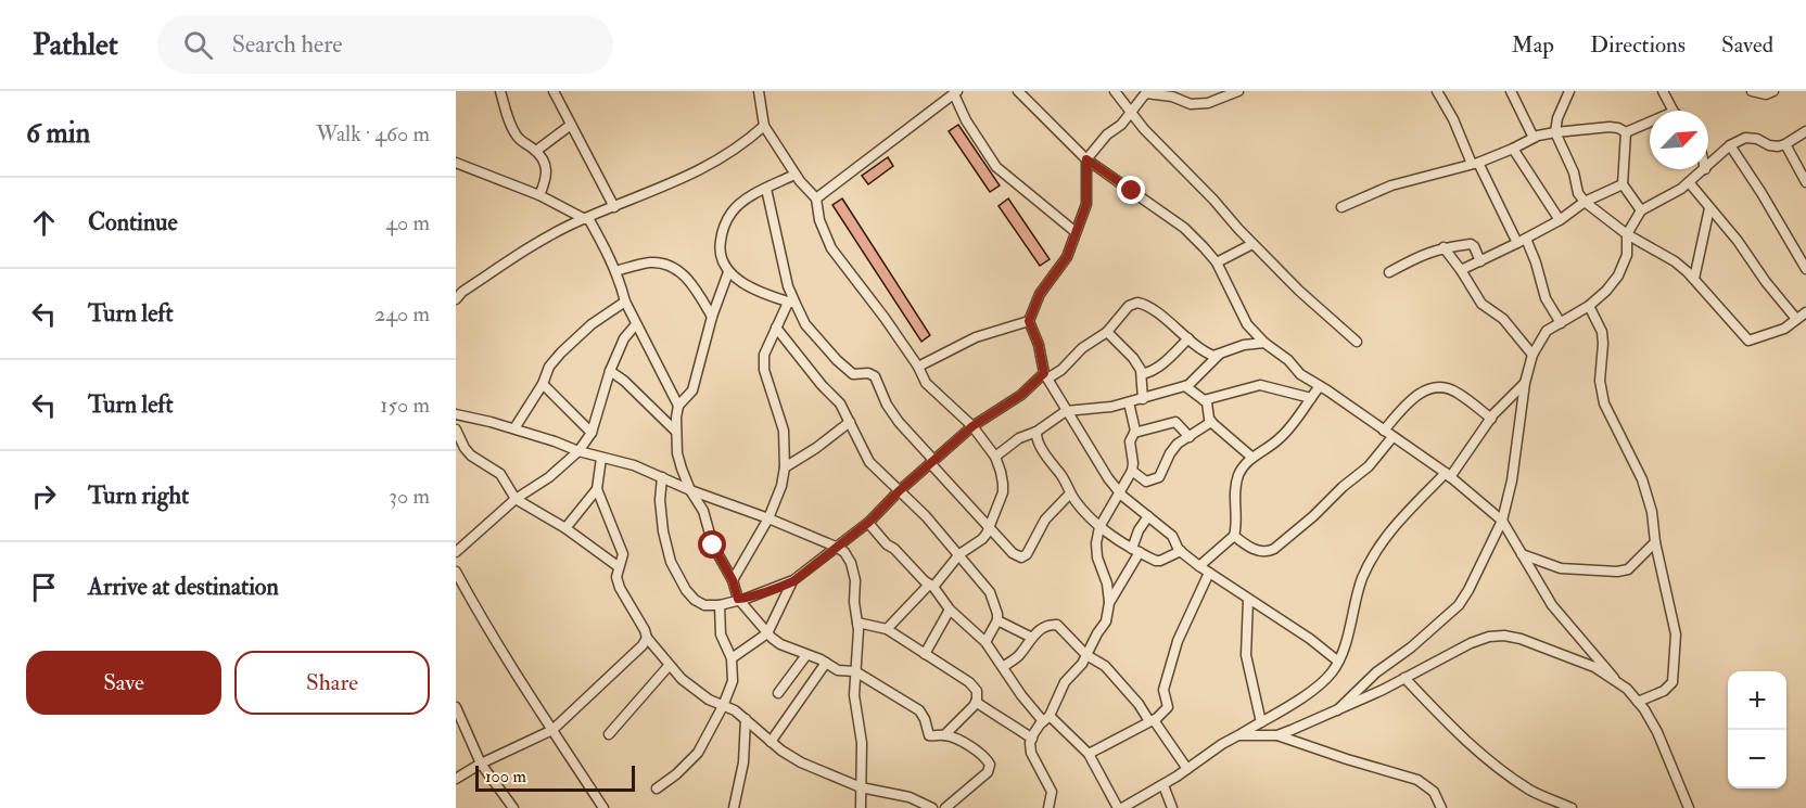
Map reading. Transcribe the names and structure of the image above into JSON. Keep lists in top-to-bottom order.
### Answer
{
  "scale_bar": "100 m",
  "north": "top right",
  "page": {
    "header": "Pathlet",
    "search": "Search here",
    "nav": ["Map", "Directions", "Saved"],
    "heading": ["6 min", "Walk · 460 m"],
    "list": [
      ["Continue", "40 m"],
      ["Turn left", "240 m"],
      ["Turn left", "150 m"],
      ["Turn right", "30 m"],
      "Arrive at destination"
    ],
    "buttons": ["Save", "Share"],
    "map_buttons": ["+", "−"],
    "scale": "100 m"
  }
}
